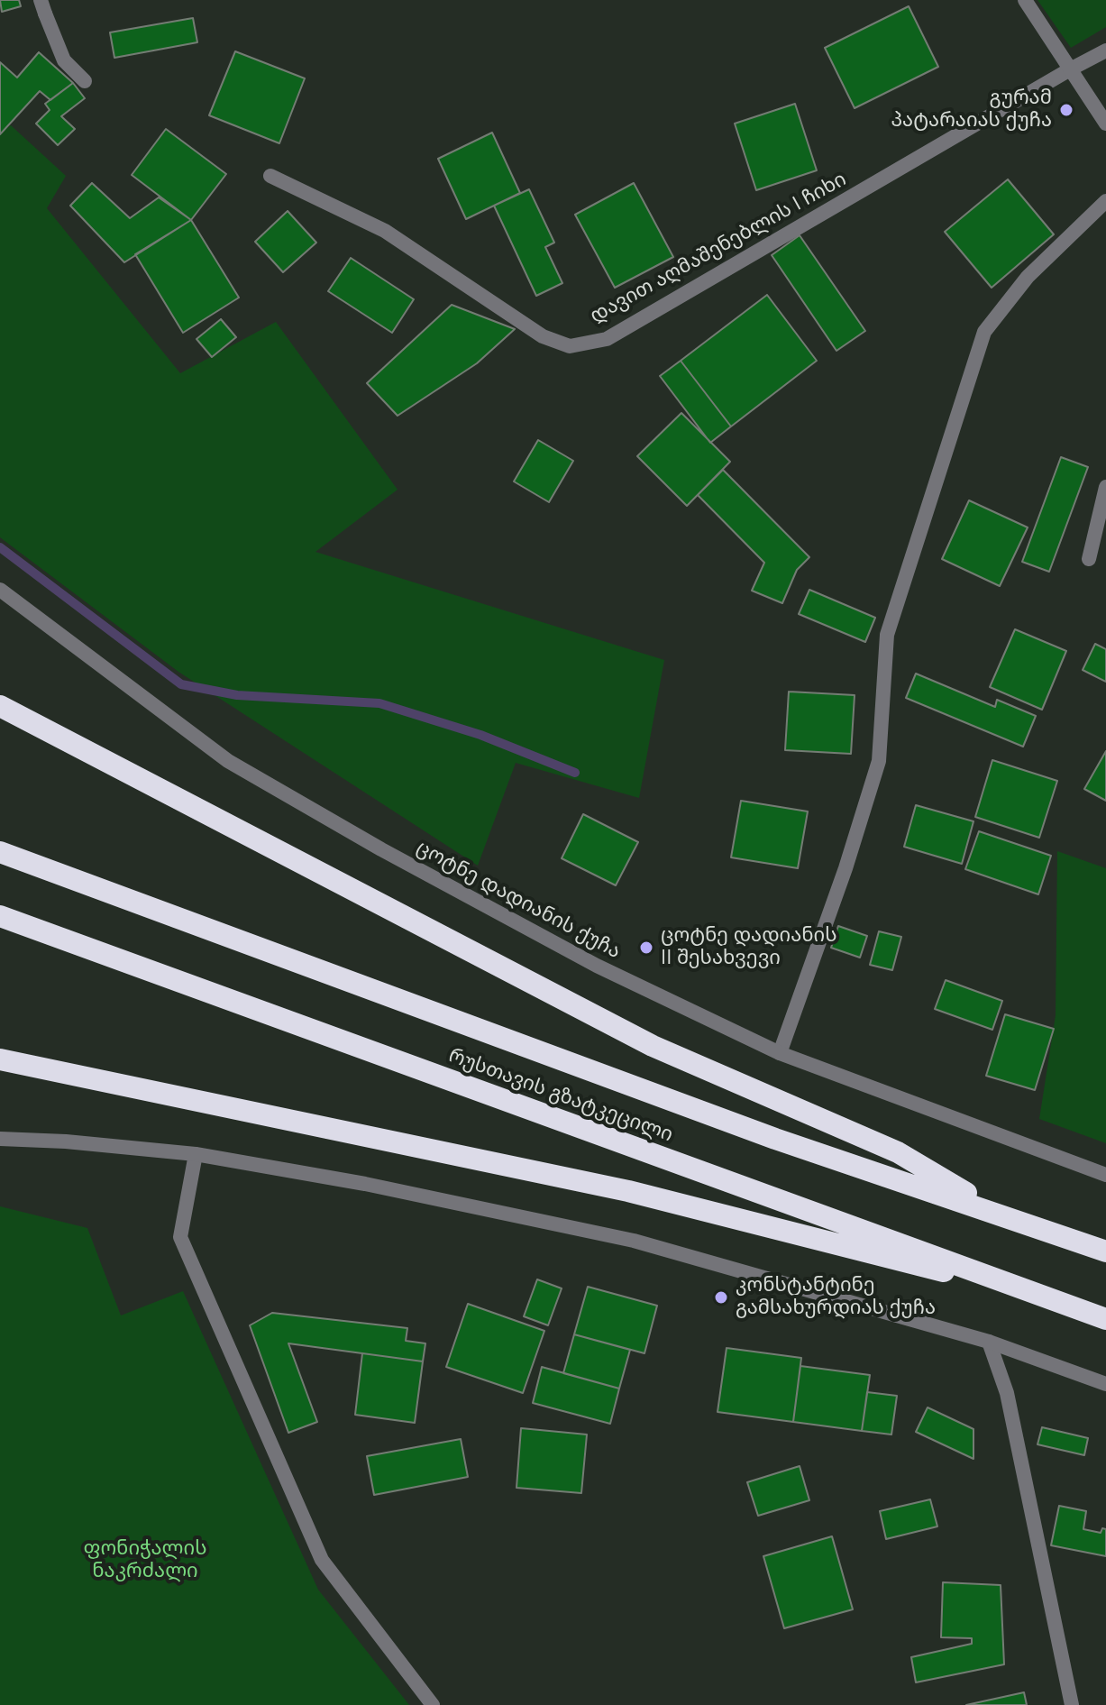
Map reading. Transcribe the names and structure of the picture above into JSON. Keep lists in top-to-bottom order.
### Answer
{
  "streets": {
    "highway": ["რუსთავის გზატკეცილი"],
    "street": ["დავით აღმაშენებლის I ჩიხი", "ცოტნე დადიანის ქუჩა"]
  },
  "parks": ["ფონიჭალის ნაკრძალი"],
  "places": ["გურამ პატარაიას ქუჩა", "ცოტნე დადიანის II შესახვევი", "კონსტანტინე გამსახურდიას ქუჩა"]
}
